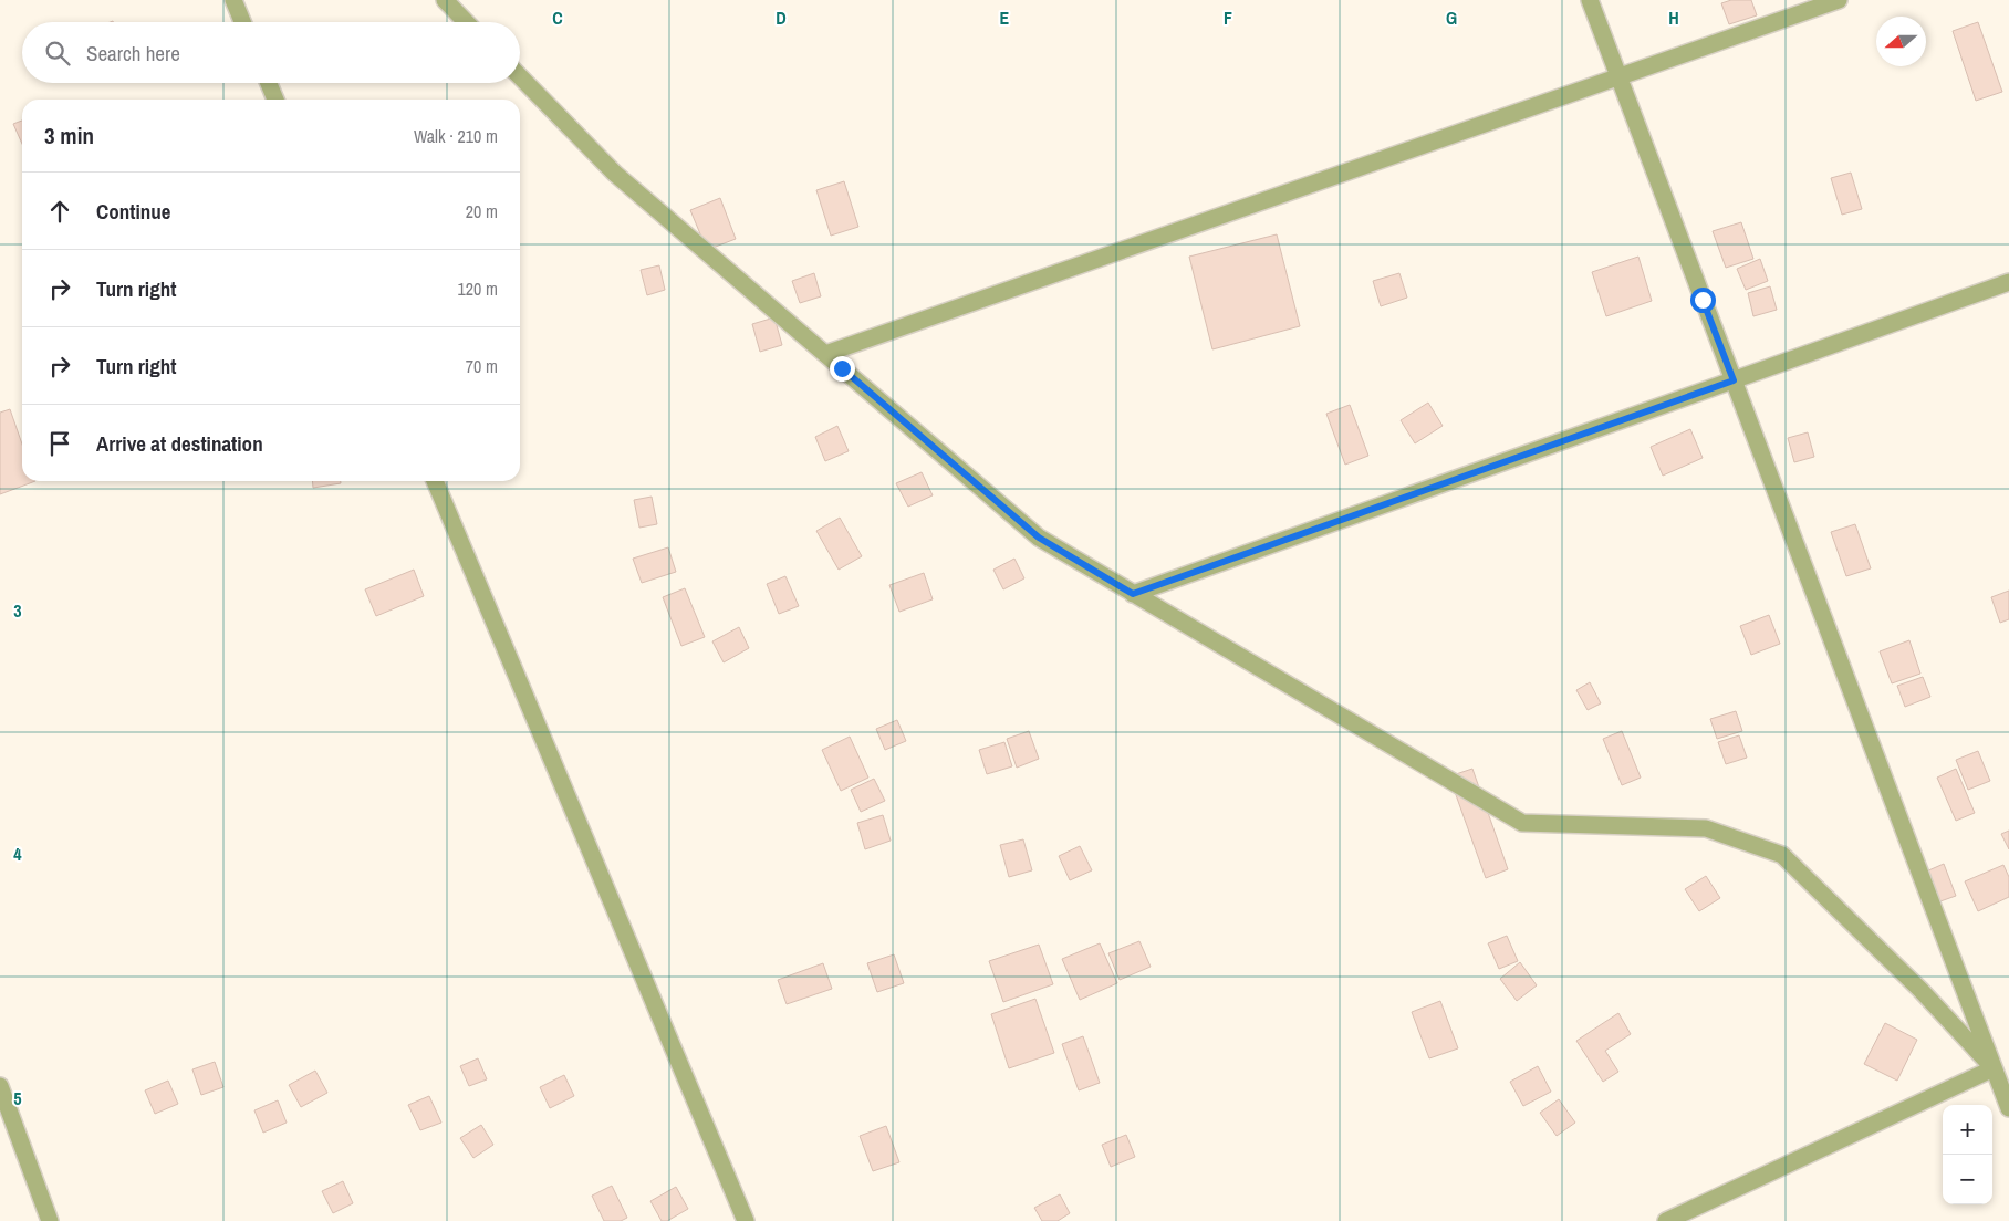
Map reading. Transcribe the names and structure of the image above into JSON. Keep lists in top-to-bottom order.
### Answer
{
  "north": "left",
  "page": {
    "search": "Search here",
    "heading": ["3 min", "Walk · 210 m"],
    "list": [
      ["Continue", "20 m"],
      ["Turn right", "120 m"],
      ["Turn right", "70 m"],
      "Arrive at destination"
    ],
    "map_buttons": ["+", "−"]
  },
  "grid": {
    "columns": [
      "C",
      "D",
      "E",
      "F",
      "G",
      "H"
    ],
    "rows": ["3", "4", "5"]
  }
}
